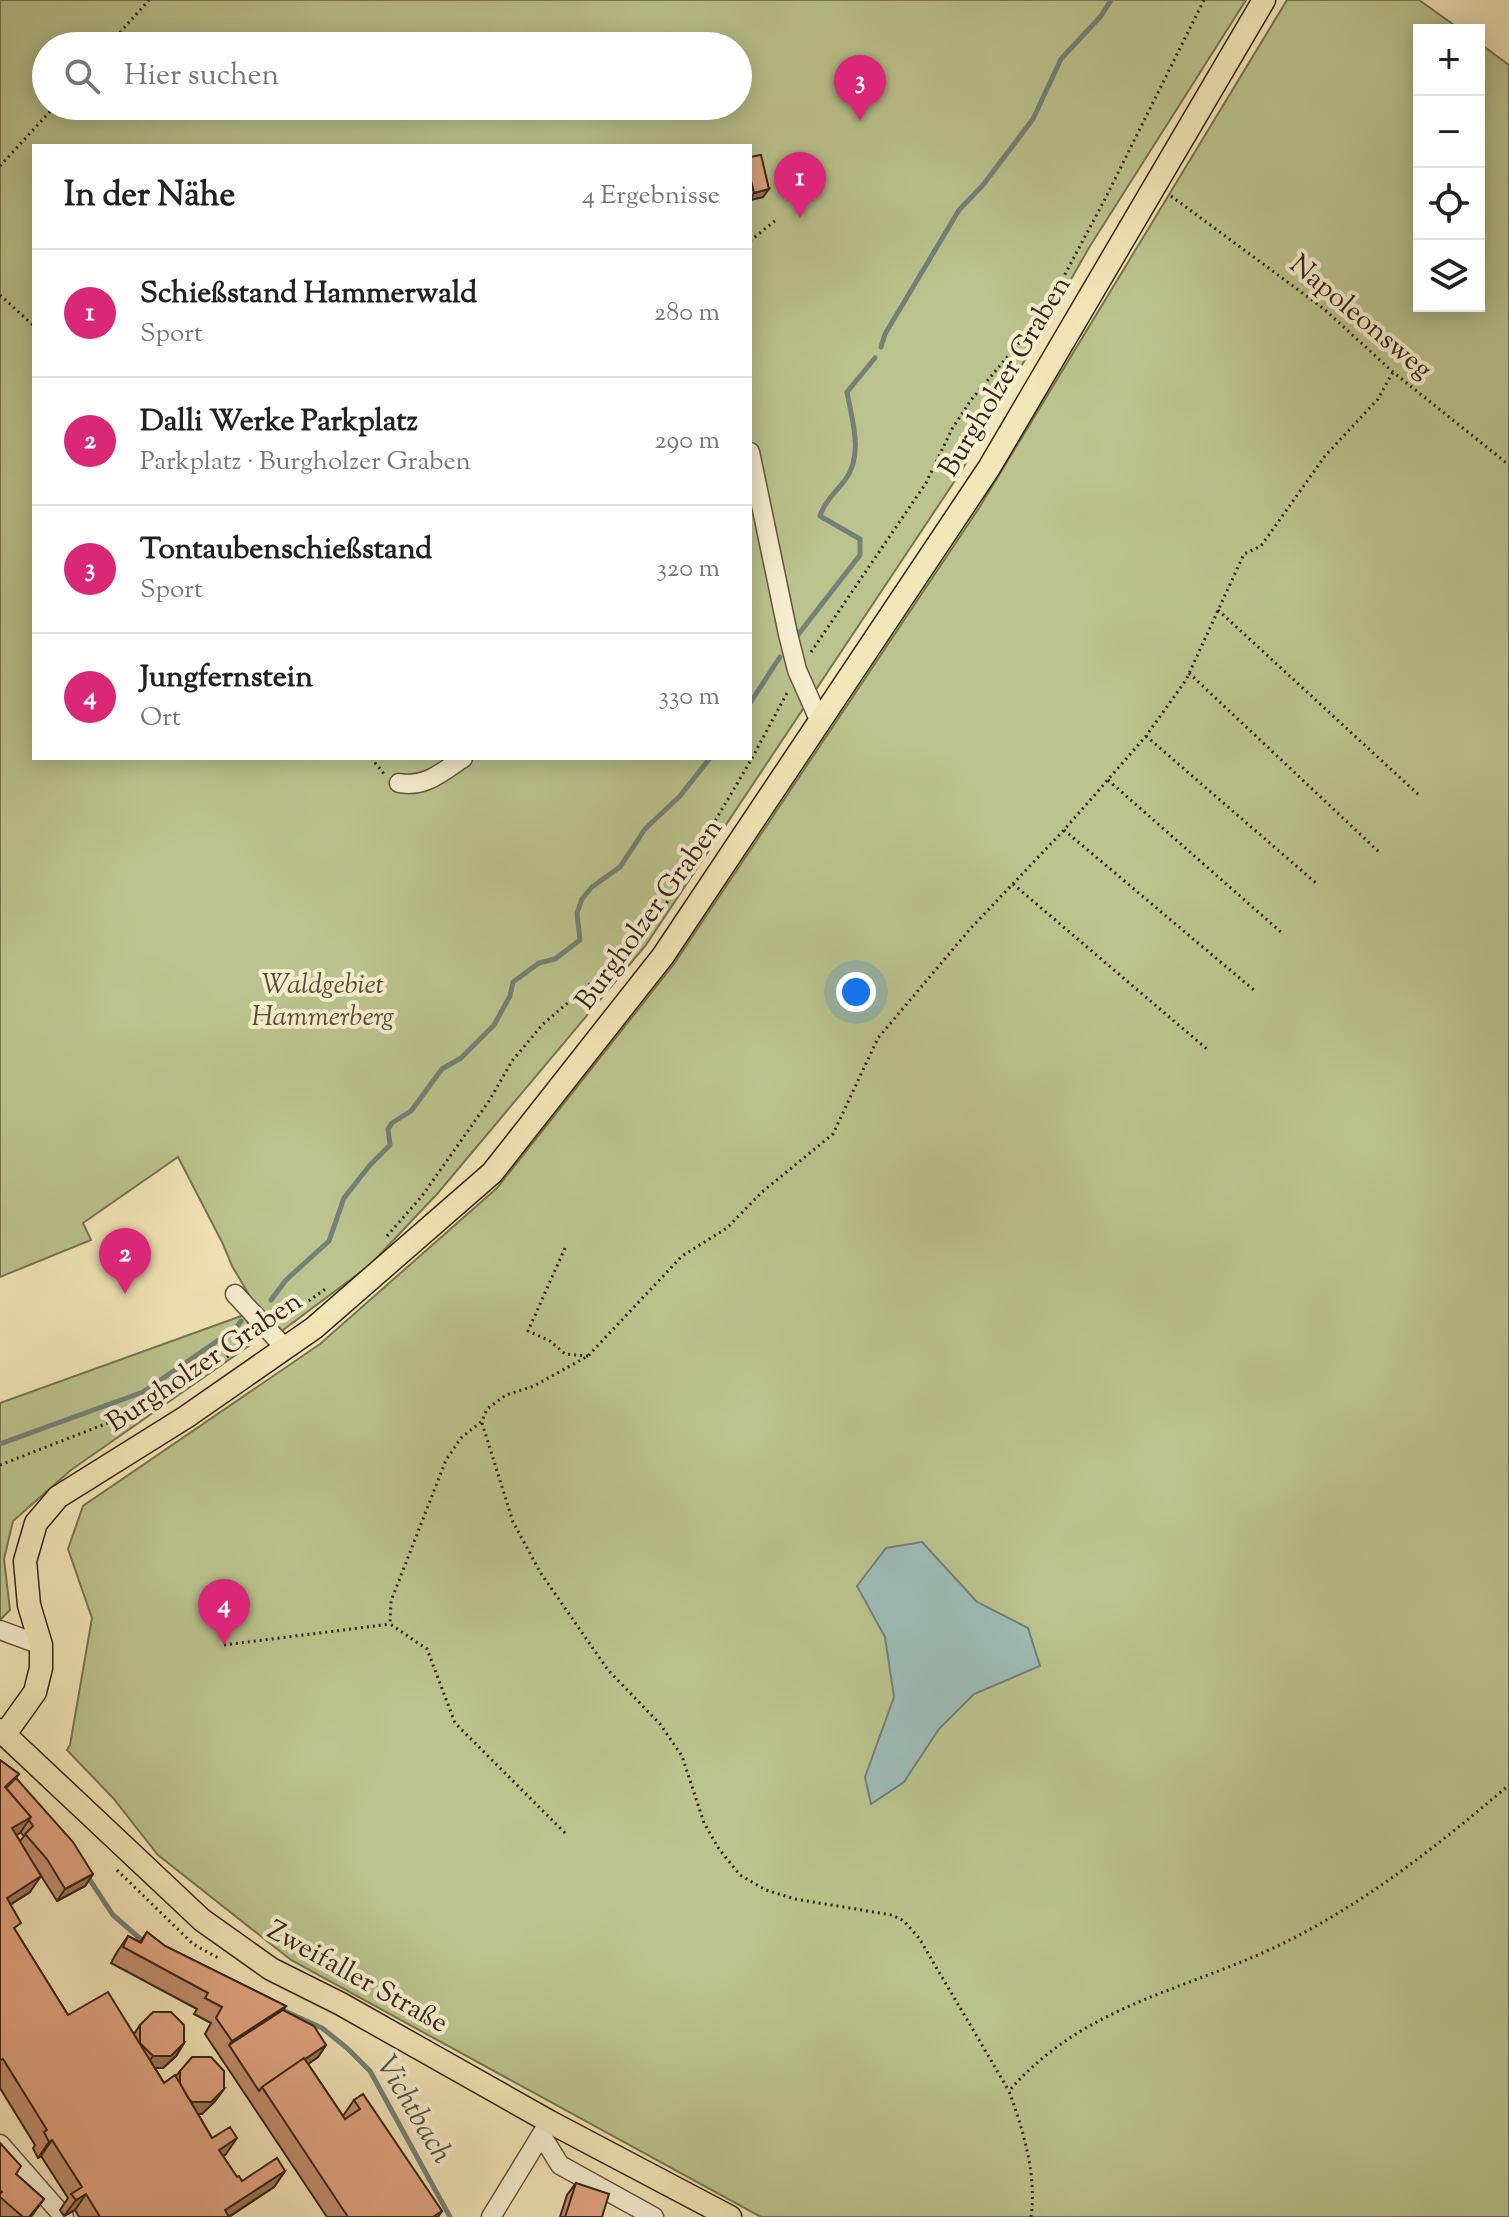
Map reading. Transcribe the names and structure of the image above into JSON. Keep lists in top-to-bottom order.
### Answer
{
  "streets": {
    "main road": ["Burgholzer Graben", "Zweifaller Straße"],
    "path": ["Napoleonsweg"]
  },
  "crossings": [
    ["Burgholzer Graben", "Zweifaller Straße"]
  ],
  "water": ["Vichtbach"],
  "parks": ["Waldgebiet Hammerberg"],
  "page": {
    "map_buttons": ["+", "−"],
    "search": "Hier suchen",
    "pins": [
      "3",
      "1",
      "2",
      "4"
    ],
    "heading": ["In der Nähe", "4 Ergebnisse"],
    "list": [
      {
        "mark": "1",
        "name": "Schießstand Hammerwald",
        "note": "Sport",
        "value": "280 m"
      },
      {
        "mark": "2",
        "name": "Dalli Werke Parkplatz",
        "note": "Parkplatz · Burgholzer Graben",
        "value": "290 m"
      },
      {
        "mark": "3",
        "name": "Tontaubenschießstand",
        "note": "Sport",
        "value": "320 m"
      },
      {
        "mark": "4",
        "name": "Jungfernstein",
        "note": "Ort",
        "value": "330 m"
      }
    ]
  }
}
